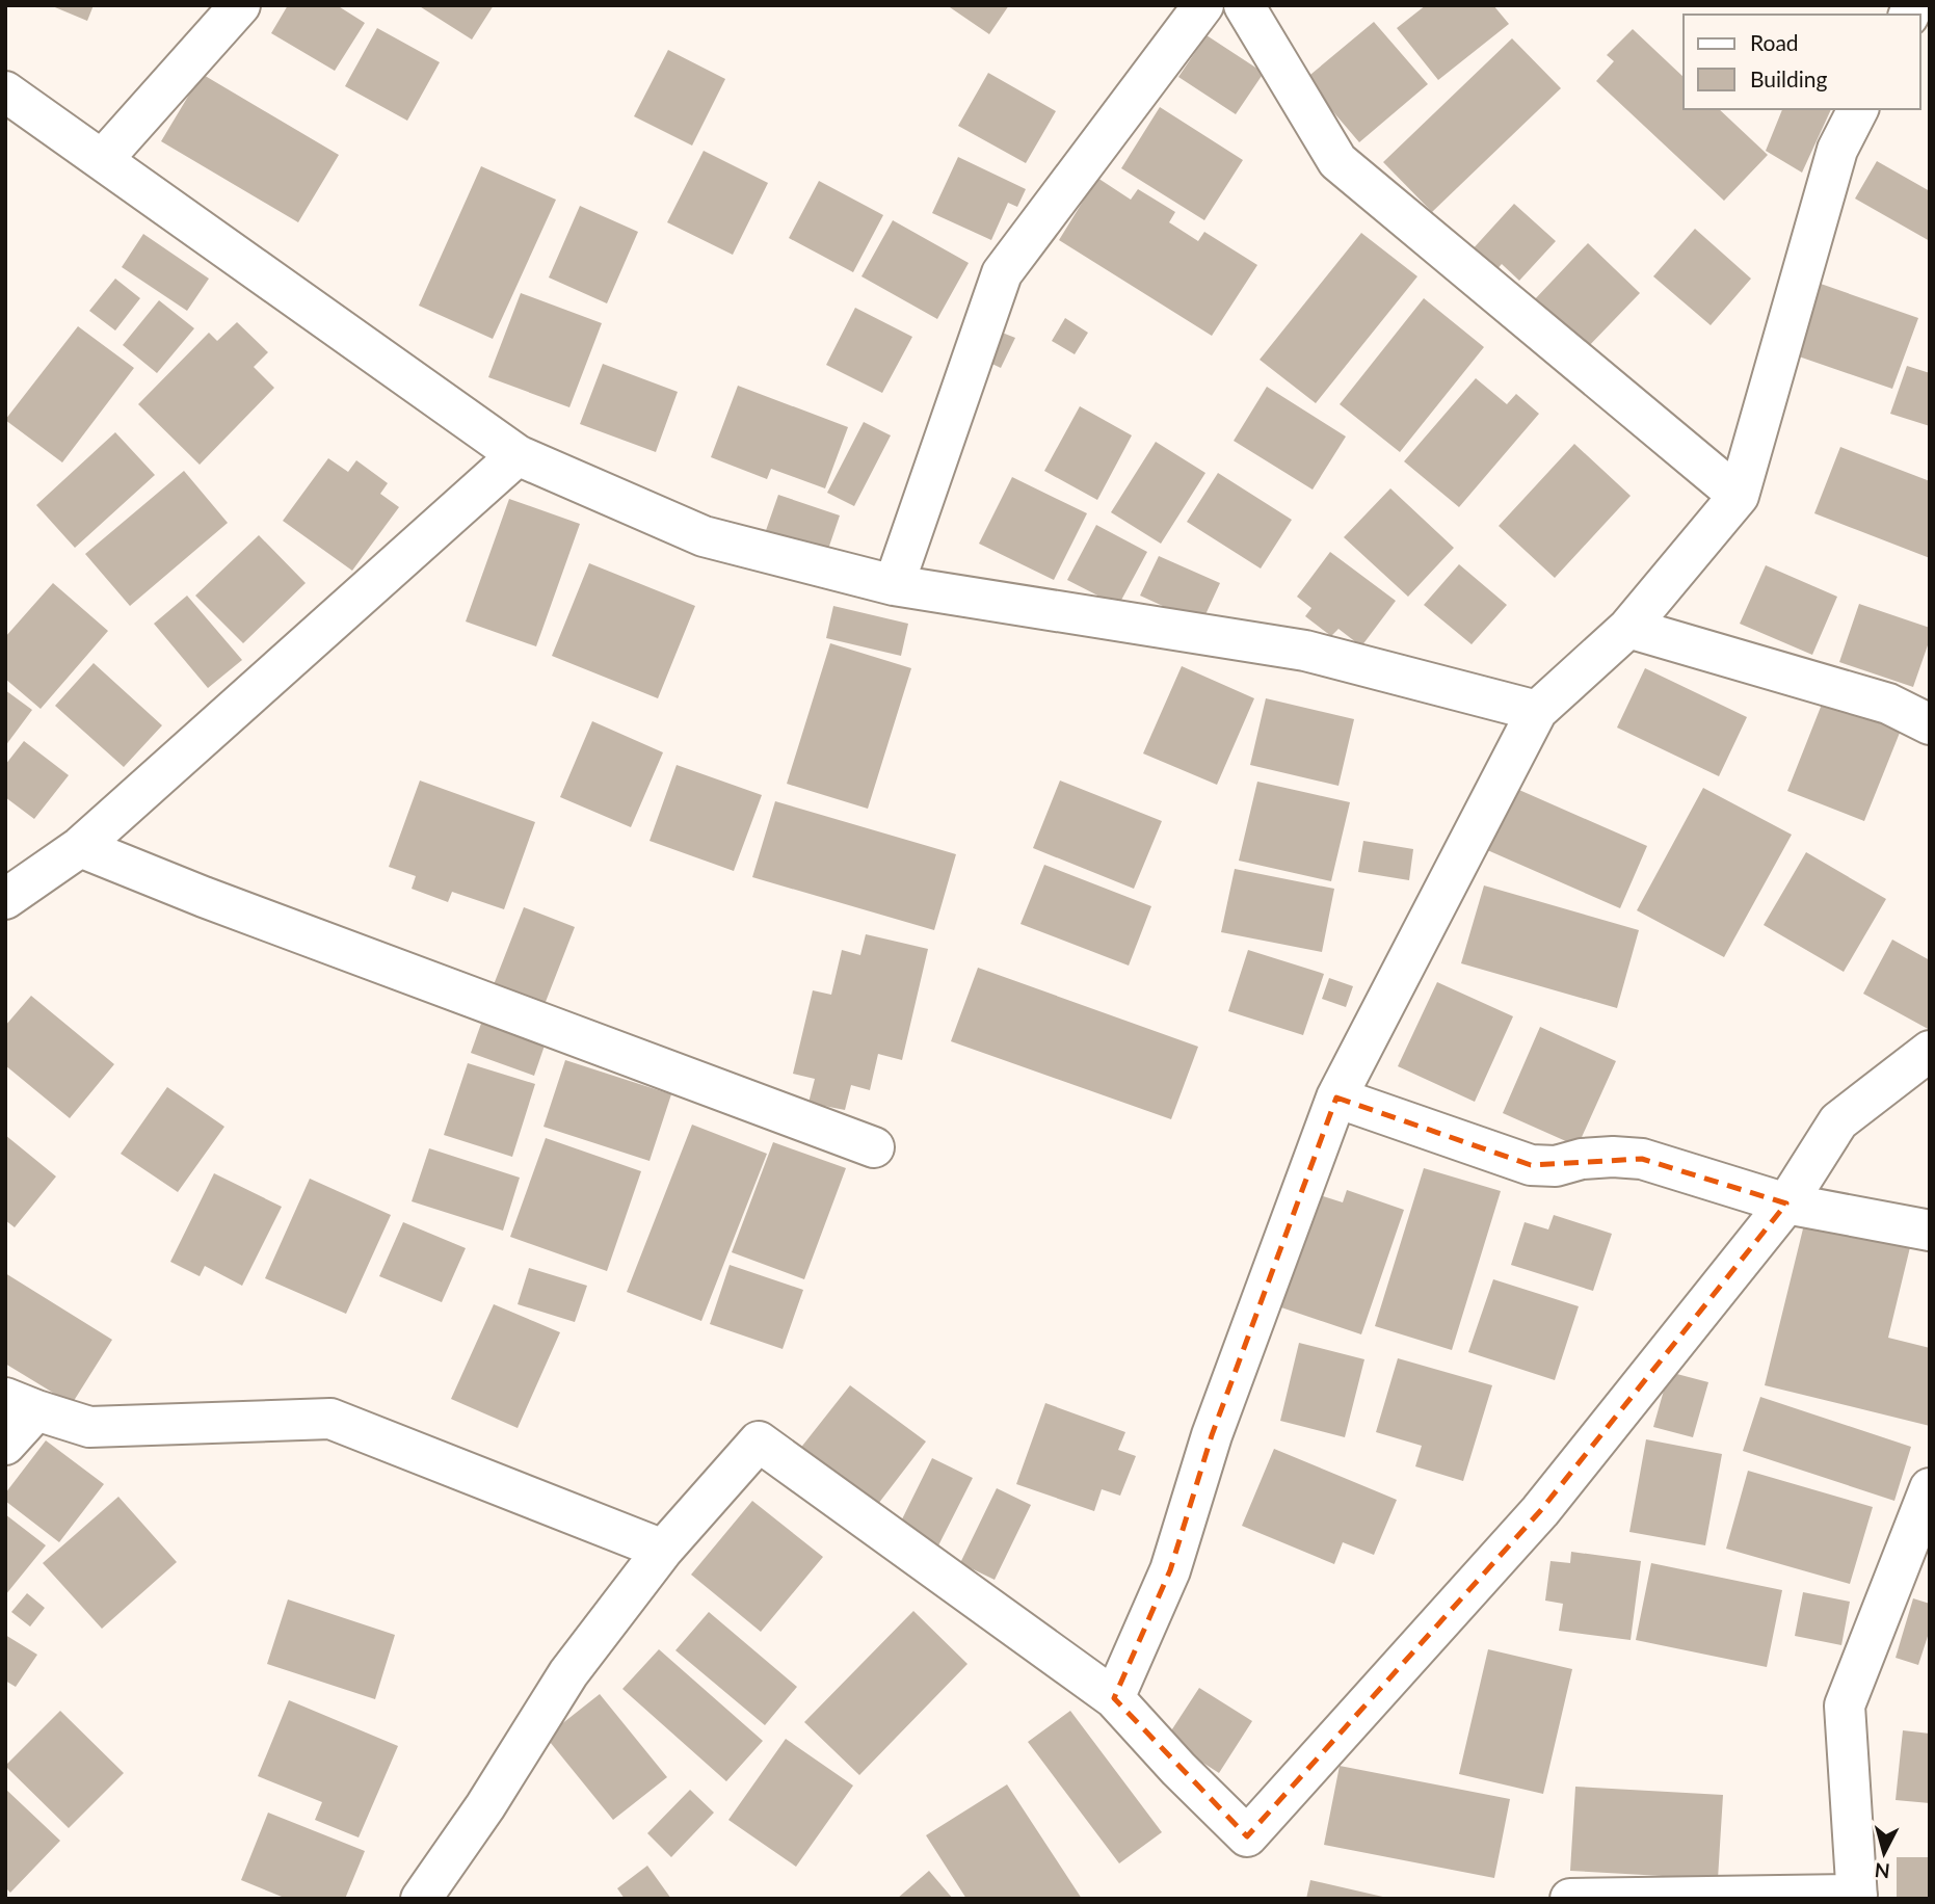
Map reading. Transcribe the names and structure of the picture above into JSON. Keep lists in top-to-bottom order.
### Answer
{
  "legend": ["Road", "Building"],
  "north": "bottom"
}
